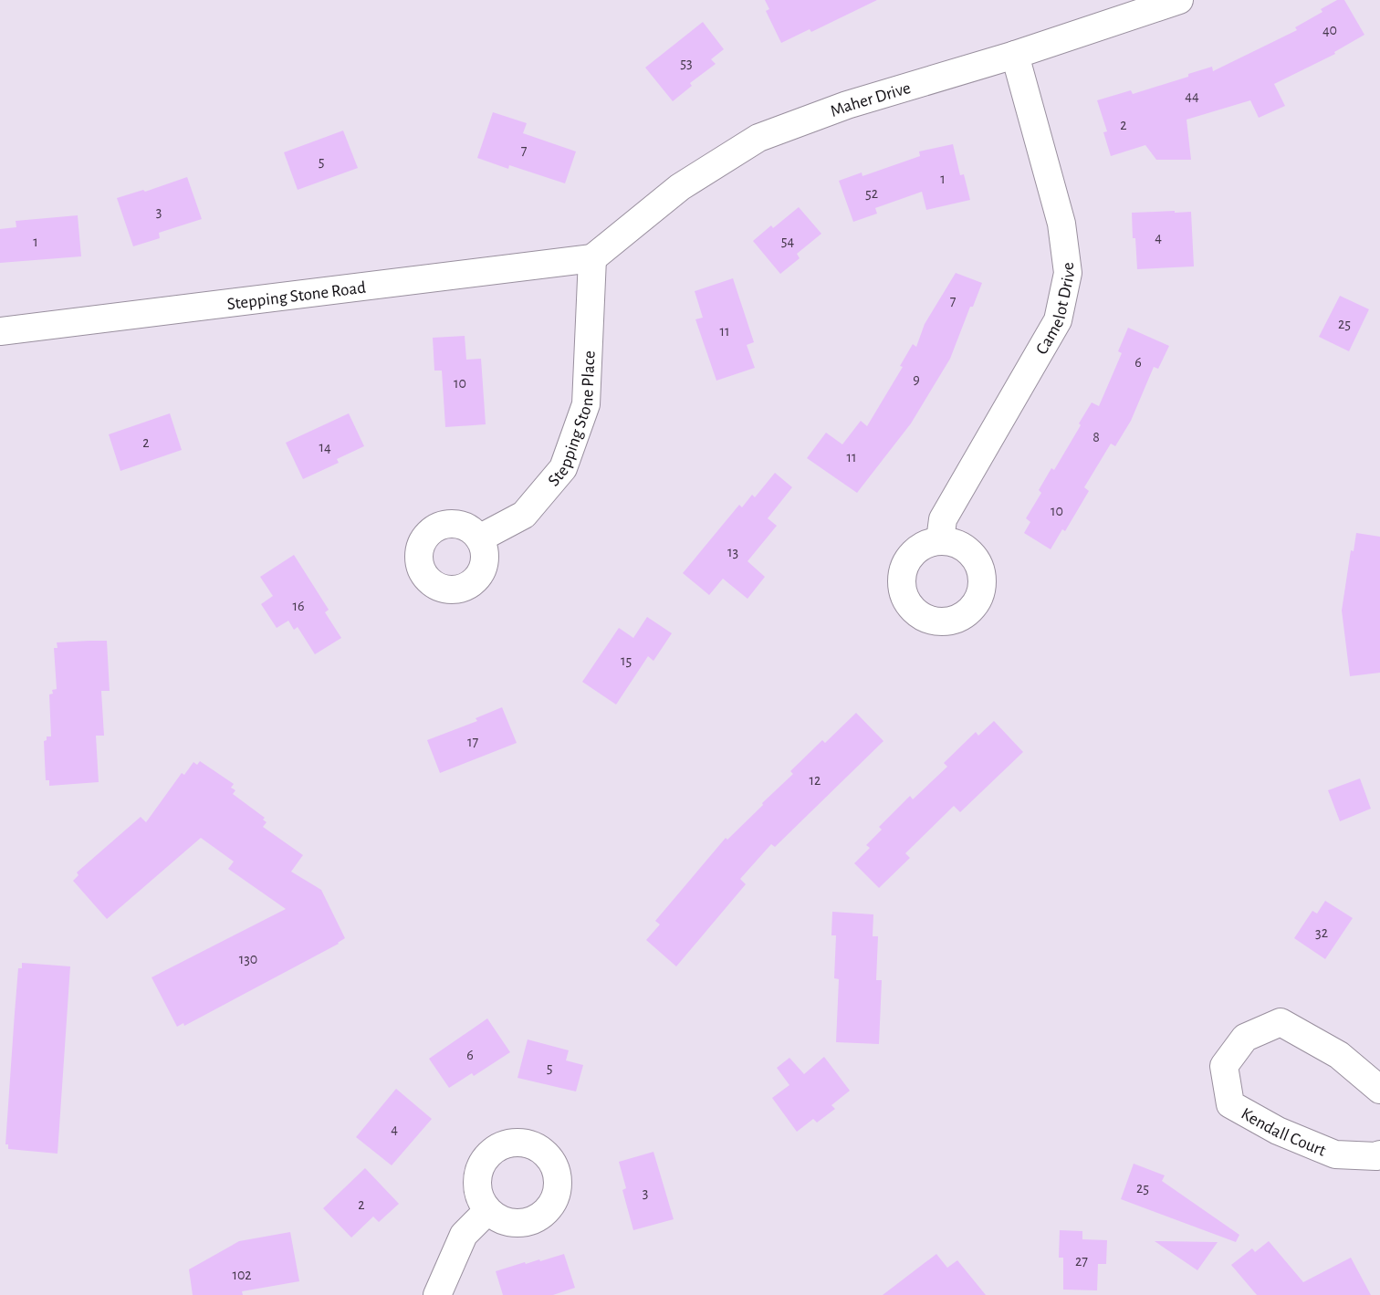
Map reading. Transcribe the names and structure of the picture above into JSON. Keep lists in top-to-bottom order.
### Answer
{
  "streets": {
    "street": [
      "Maher Drive",
      "Stepping Stone Road",
      "Camelot Drive",
      "Stepping Stone Place",
      "Kendall Court"
    ]
  },
  "crossings": [
    ["Maher Drive", "Stepping Stone Road"],
    ["Maher Drive", "Camelot Drive"],
    ["Maher Drive", "Stepping Stone Place"],
    ["Stepping Stone Road", "Stepping Stone Place"]
  ],
  "house_numbers": [
    "40",
    "53",
    "44",
    "2",
    "7",
    "5",
    "1",
    "52",
    "3",
    "4",
    "54",
    "1",
    "7",
    "25",
    "11",
    "6",
    "9",
    "10",
    "8",
    "2",
    "14",
    "11",
    "10",
    "13",
    "16",
    "15",
    "17",
    "12",
    "32",
    "130",
    "6",
    "5",
    "4",
    "25",
    "3",
    "2",
    "27",
    "102"
  ]
}
